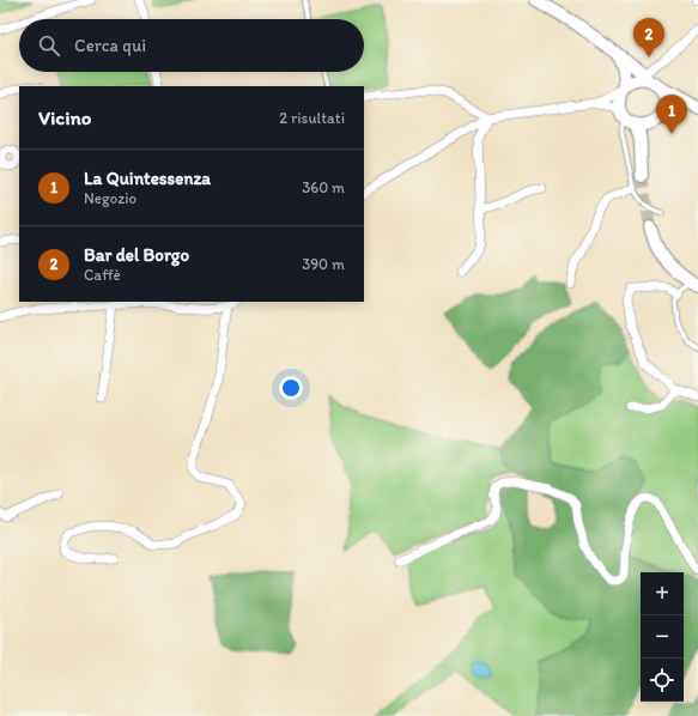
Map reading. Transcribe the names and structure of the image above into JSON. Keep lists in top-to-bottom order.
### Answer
{
  "page": {
    "pins": ["2", "1"],
    "search": "Cerca qui",
    "heading": ["Vicino", "2 risultati"],
    "list": [
      {
        "mark": "1",
        "name": "La Quintessenza",
        "note": "Negozio",
        "value": "360 m"
      },
      {
        "mark": "2",
        "name": "Bar del Borgo",
        "note": "Caffè",
        "value": "390 m"
      }
    ],
    "map_buttons": ["+", "−"]
  }
}
